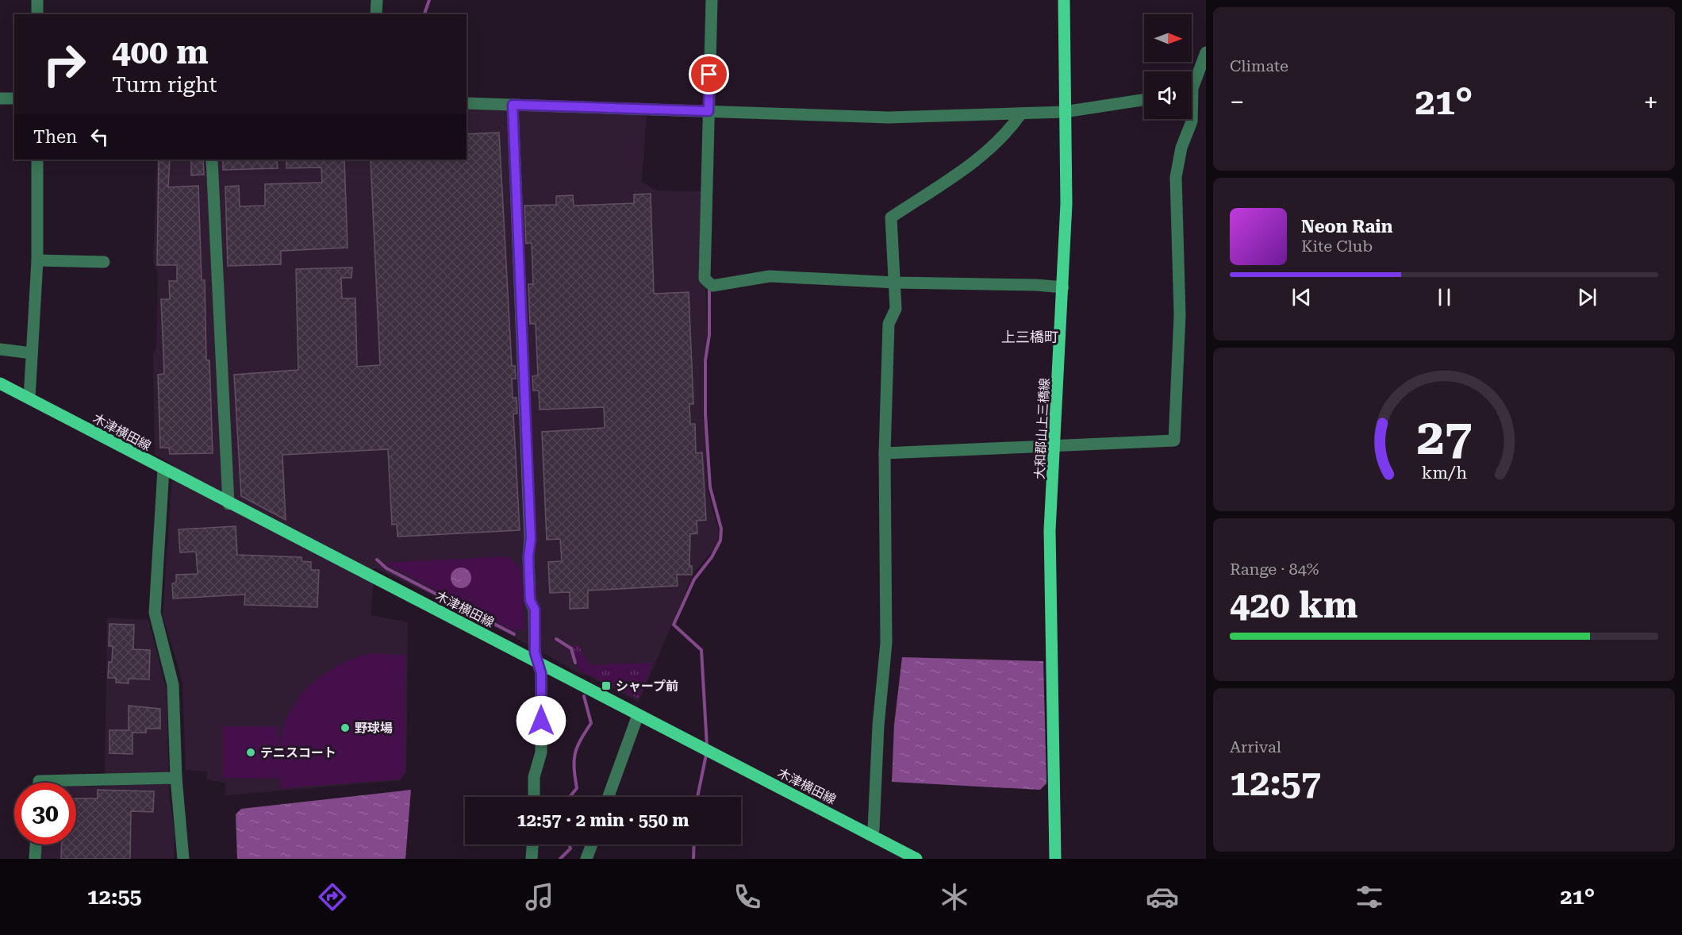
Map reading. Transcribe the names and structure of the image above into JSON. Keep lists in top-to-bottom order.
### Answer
{
  "streets": {
    "main road": ["大和郡山上三橋線", "木津横田線"]
  },
  "districts": ["上三橋町"],
  "places": {
    "transit": ["シャープ前"],
    "other": ["野球場", "テニスコート"]
  },
  "north": "right",
  "page": {
    "tile": [
      "Climate",
      ["Range · 84%", "420 km"],
      ["Arrival", "12:57"]
    ],
    "turn": ["400 m", "Turn right"],
    "heat": ["−", "21°", "+"],
    "then": "Then",
    "song": ["Neon Rain", "Kite Club"],
    "limit": "30",
    "trip": "12:57 · 2 min · 550 m",
    "tabs": ["12:55", "21°"],
    "gauge": ["27", "km/h"]
  }
}
